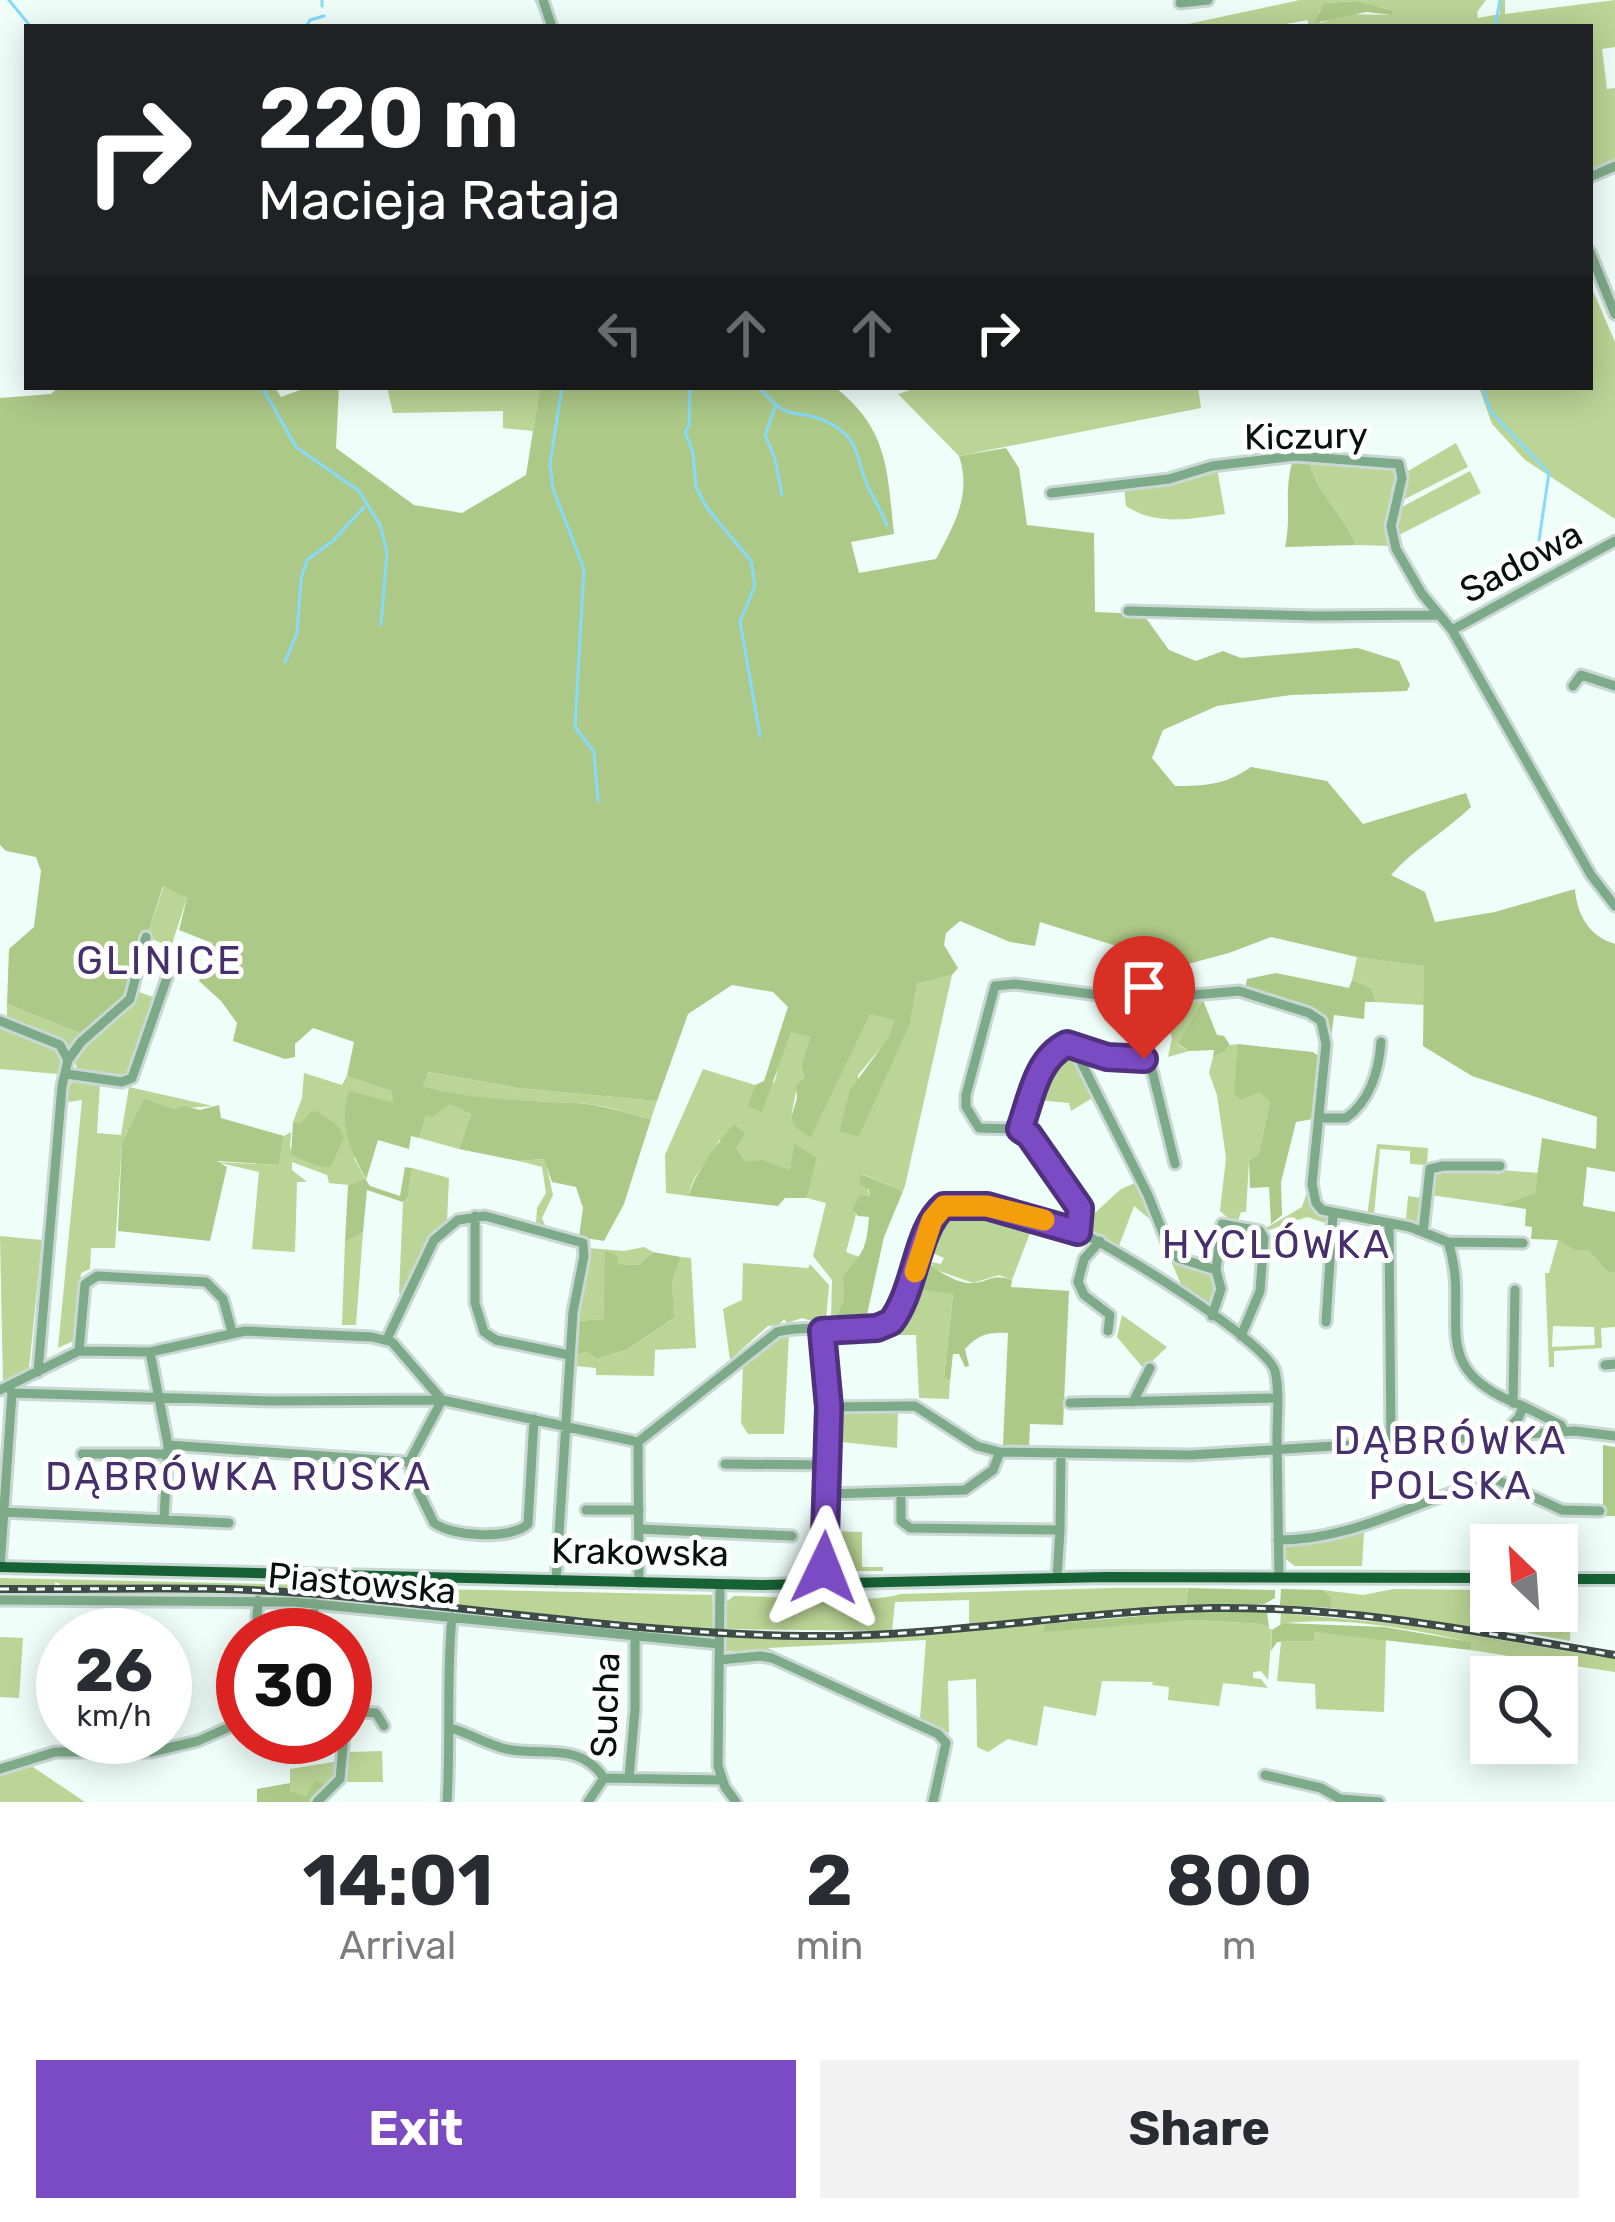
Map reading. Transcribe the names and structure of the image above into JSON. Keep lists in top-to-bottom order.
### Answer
{
  "streets": {
    "main road": ["Krakowska"],
    "street": [
      "Kiczury",
      "Sadowa",
      "Piastowska",
      "Sucha"
    ]
  },
  "crossings": [
    ["Kiczury", "Sadowa"],
    ["Piastowska", "Sucha"]
  ],
  "districts": [
    "GLINICE",
    "HYCLÓWKA",
    "DĄBRÓWKA POLSKA",
    "DĄBRÓWKA RUSKA"
  ],
  "north": "top left",
  "page": {
    "turn": ["220 m", "Macieja Rataja"],
    "speed": "26 km/h",
    "limit": "30",
    "eta": [
      "14:01",
      "Arrival",
      "2",
      "min",
      "800",
      "m"
    ],
    "buttons": ["Exit", "Share"]
  }
}
